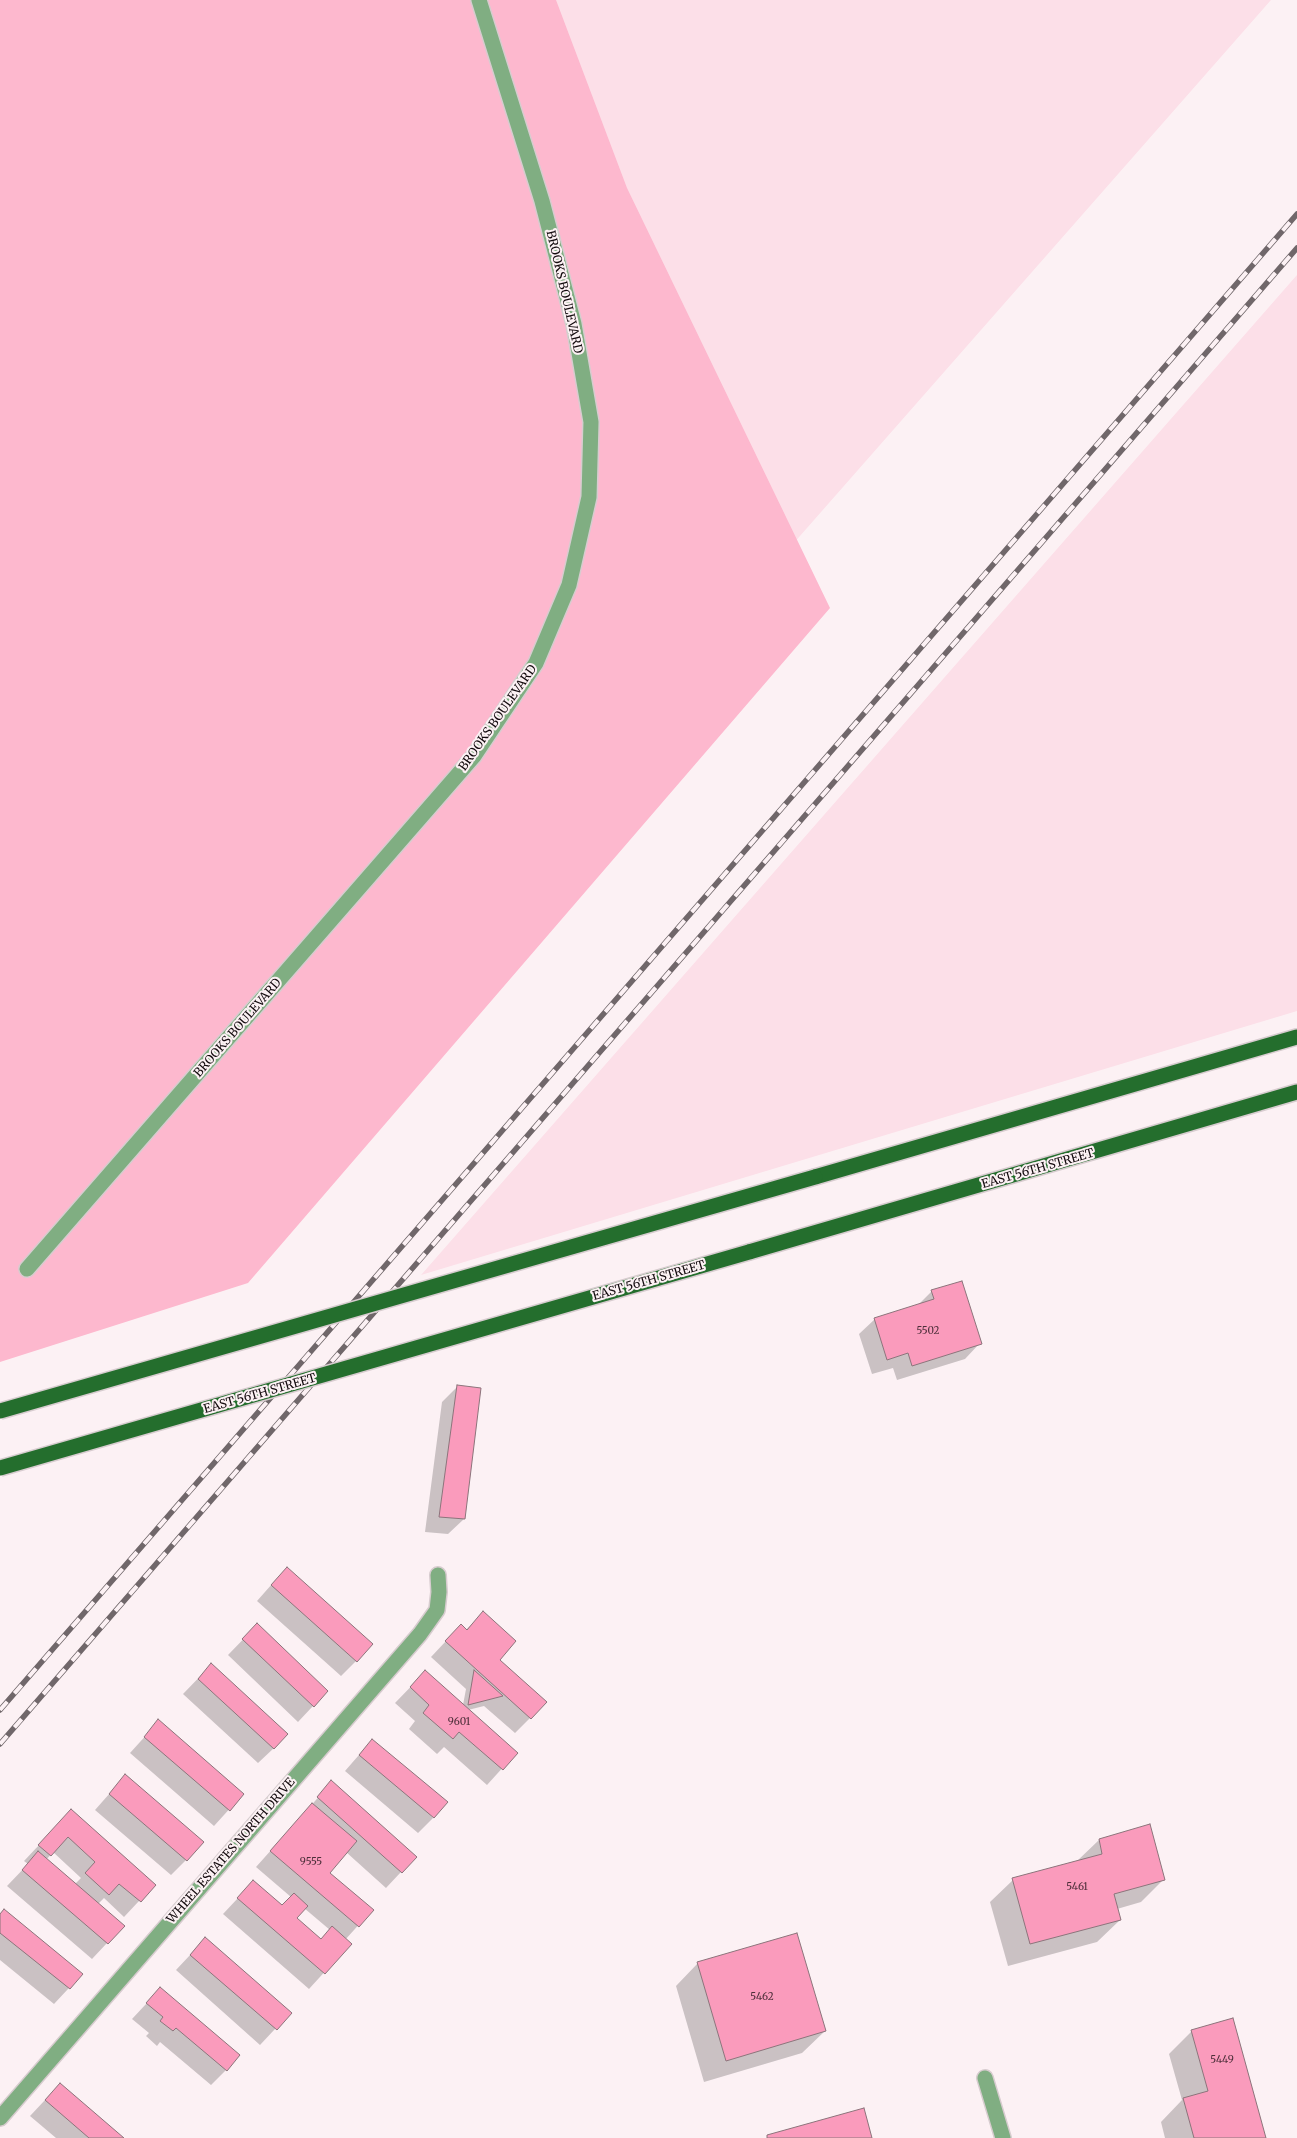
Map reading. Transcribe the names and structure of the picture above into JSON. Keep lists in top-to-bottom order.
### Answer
{
  "streets": {
    "main road": ["EAST 56TH STREET"],
    "street": ["BROOKS BOULEVARD", "WHEEL ESTATES NORTH DRIVE"]
  },
  "house_numbers": [
    "5502",
    "9601",
    "9555",
    "5461",
    "5462",
    "5449"
  ]
}
